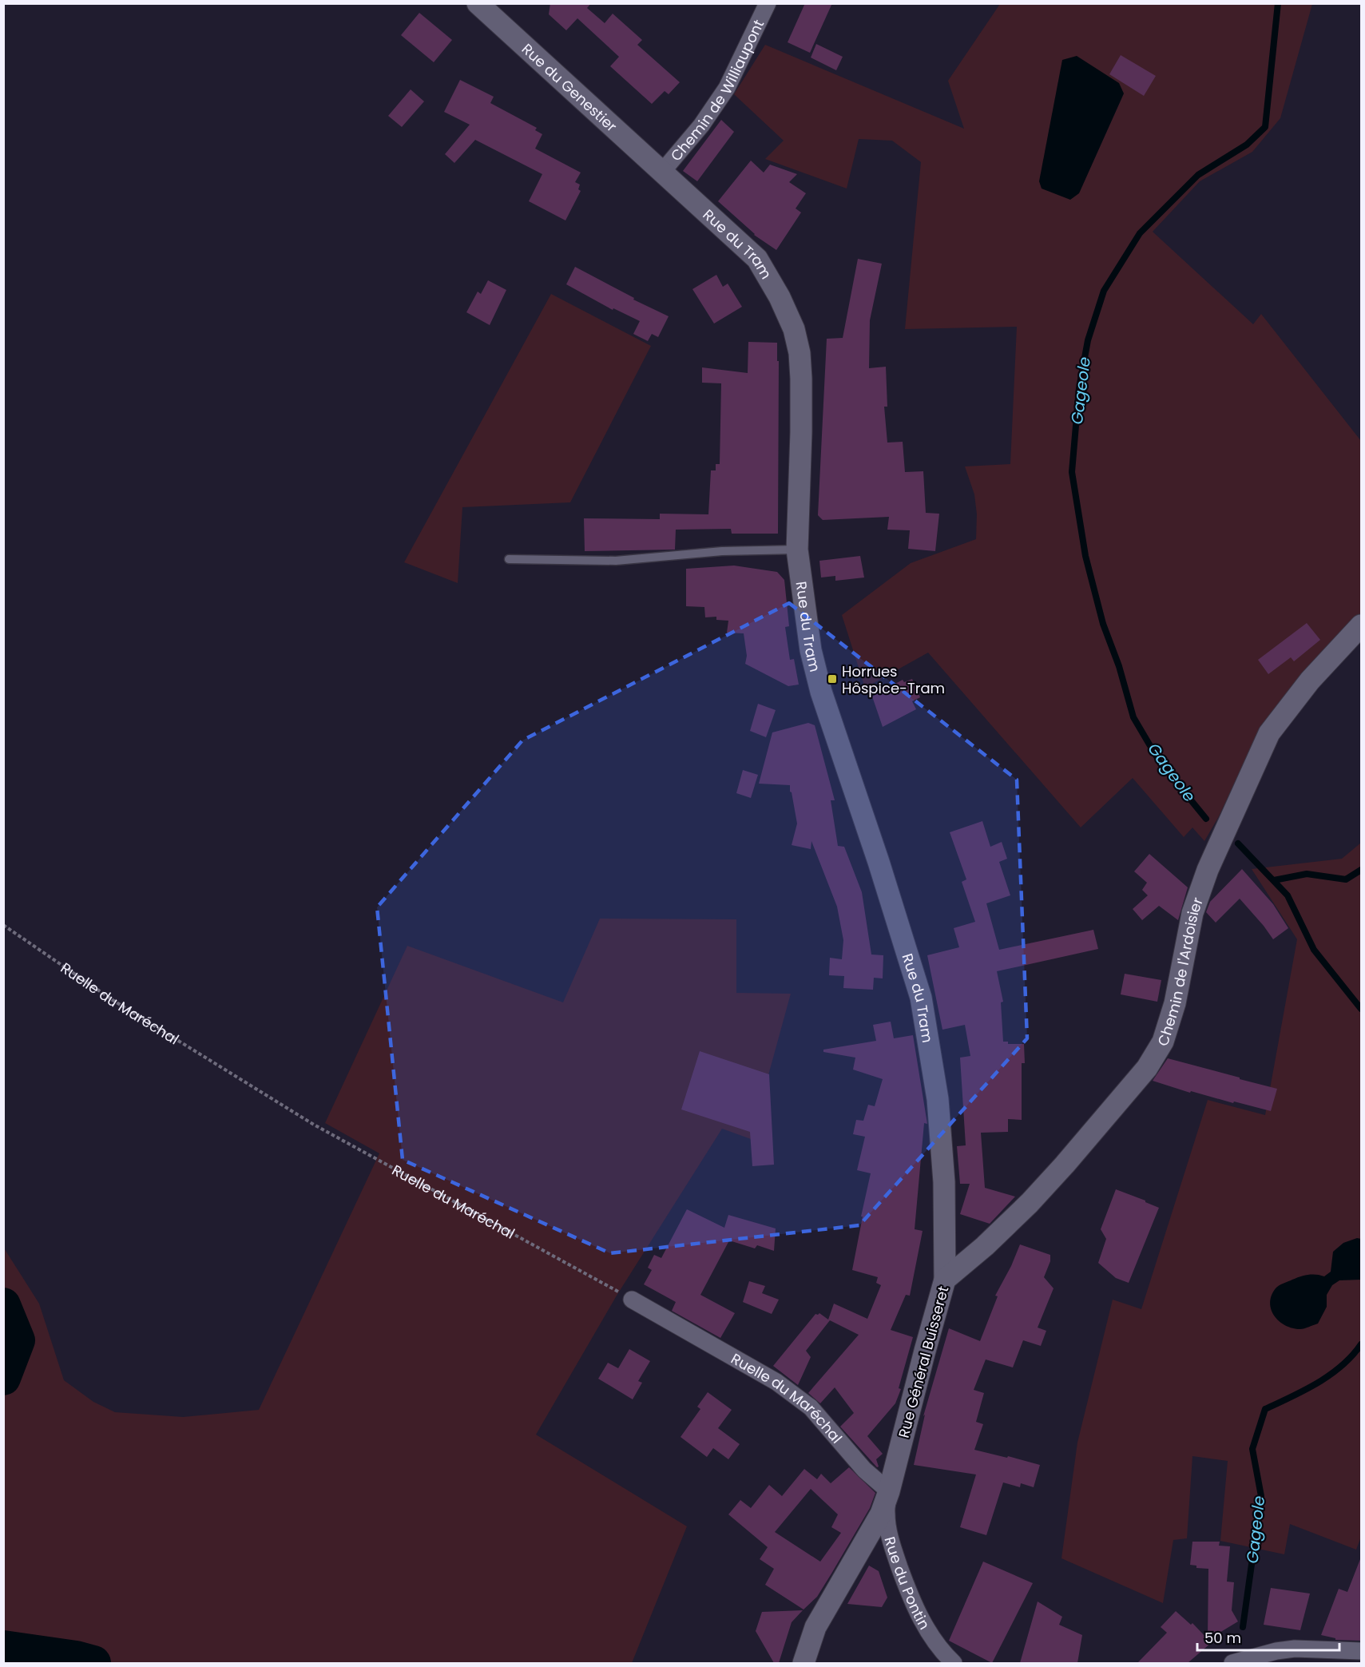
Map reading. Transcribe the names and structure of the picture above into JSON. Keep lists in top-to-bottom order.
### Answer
{
  "streets": {
    "street": [
      "Rue du Genestier",
      "Chemin de Williaupont",
      "Rue du Tram",
      "Chemin de l'Ardoisier",
      "Ruelle du Maréchal",
      "Rue Général Buisseret",
      "Rue du Pontin"
    ]
  },
  "crossings": [
    ["Rue du Genestier", "Chemin de Williaupont"],
    ["Rue du Genestier", "Rue du Tram"],
    ["Chemin de Williaupont", "Rue du Tram"],
    ["Rue du Tram", "Rue Général Buisseret"],
    ["Chemin de l'Ardoisier", "Rue Général Buisseret"],
    ["Ruelle du Maréchal", "Rue Général Buisseret"],
    ["Ruelle du Maréchal", "Rue du Pontin"],
    ["Rue Général Buisseret", "Rue du Pontin"]
  ],
  "water": ["Gageole"],
  "places": {
    "transit": ["Horrues Hôspice-Tram"]
  },
  "scale_bar": "50 m"
}
